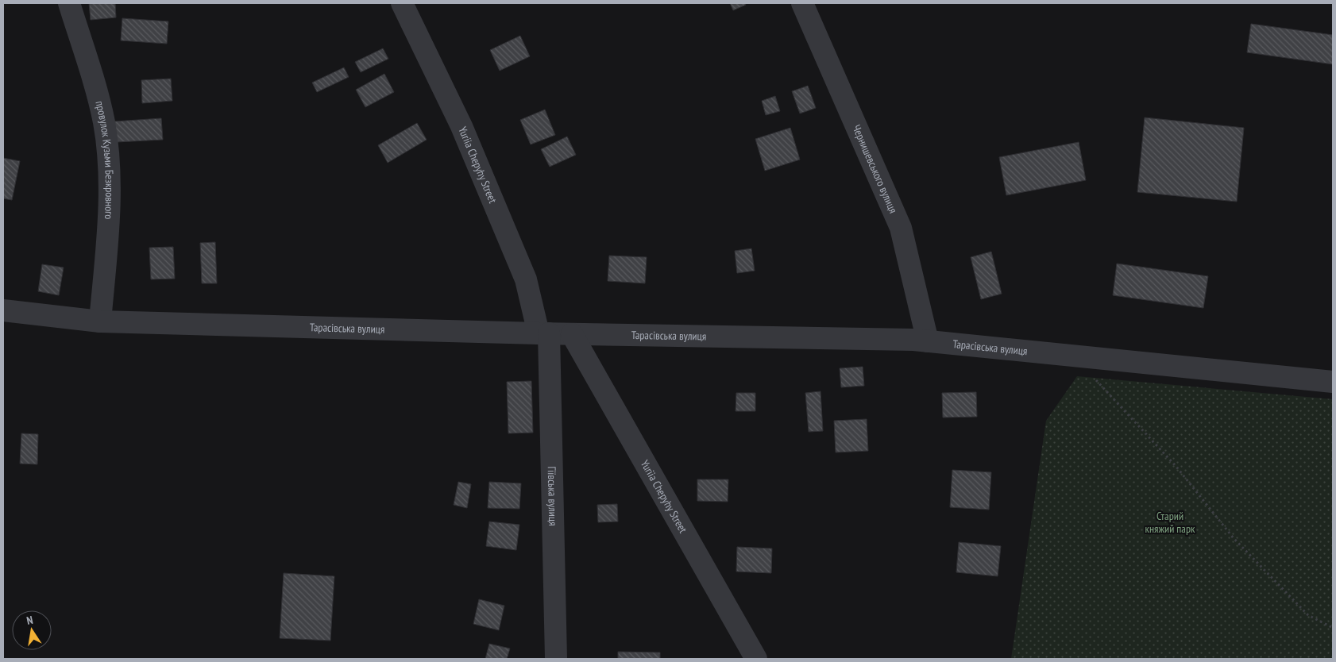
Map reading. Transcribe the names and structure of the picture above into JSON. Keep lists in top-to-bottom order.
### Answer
{
  "streets": {
    "street": [
      "провулок Кузьми Безкровного",
      "Yuriia Chepyhy Street",
      "Чернишевського вулиця",
      "Тарасівська вулиця",
      "Гіївська вулиця"
    ]
  },
  "crossings": [
    ["провулок Кузьми Безкровного", "Тарасівська вулиця"],
    ["Yuriia Chepyhy Street", "Тарасівська вулиця"],
    ["Yuriia Chepyhy Street", "Гіївська вулиця"],
    ["Чернишевського вулиця", "Тарасівська вулиця"],
    ["Тарасівська вулиця", "Гіївська вулиця"]
  ],
  "parks": ["Старий княжий парк"],
  "north": "top"
}
